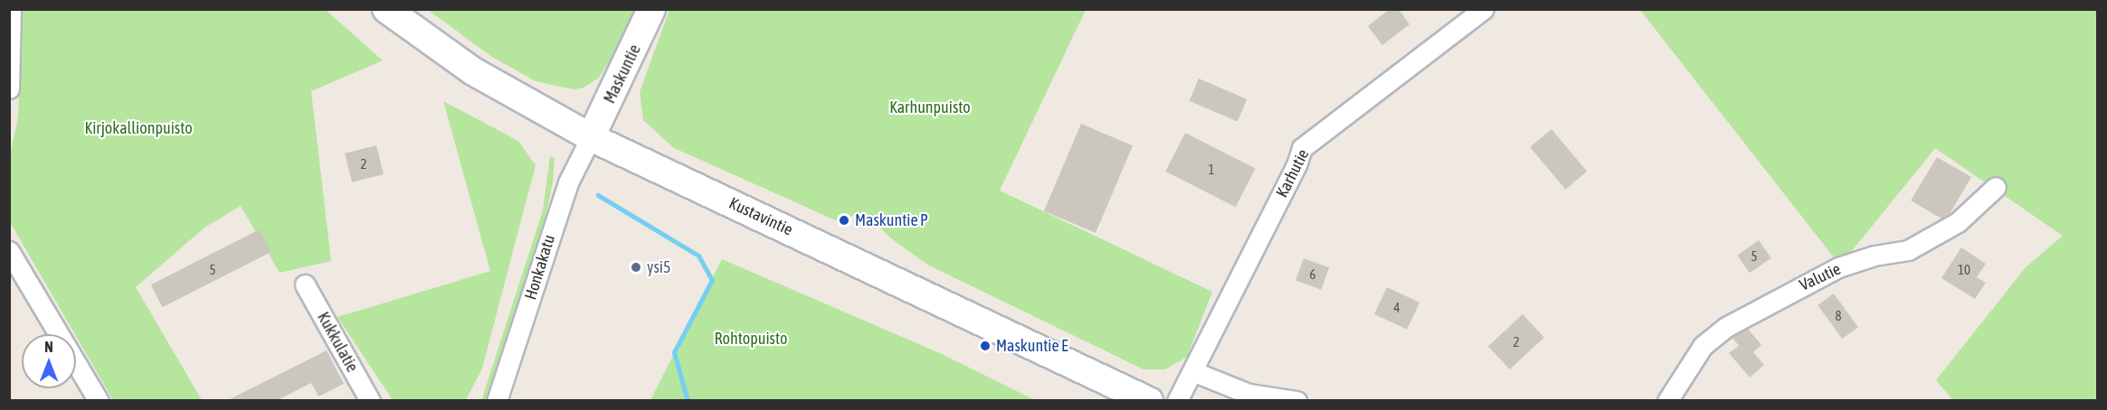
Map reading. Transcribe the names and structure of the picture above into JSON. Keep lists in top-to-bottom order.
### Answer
{
  "streets": {
    "main road": ["Maskuntie", "Kustavintie"],
    "street": [
      "Karhutie",
      "Honkakatu",
      "Valutie",
      "Kukkulatie"
    ]
  },
  "crossings": [
    ["Maskuntie", "Kustavintie"],
    ["Maskuntie", "Honkakatu"],
    ["Kustavintie", "Honkakatu"]
  ],
  "parks": ["Karhunpuisto", "Kirjokallionpuisto", "Rohtopuisto"],
  "places": ["Maskuntie P", "ysi5", "Maskuntie E"],
  "house_numbers": [
    "2",
    "1",
    "5",
    "5",
    "10",
    "6",
    "4",
    "8",
    "2"
  ],
  "north": "top"
}
